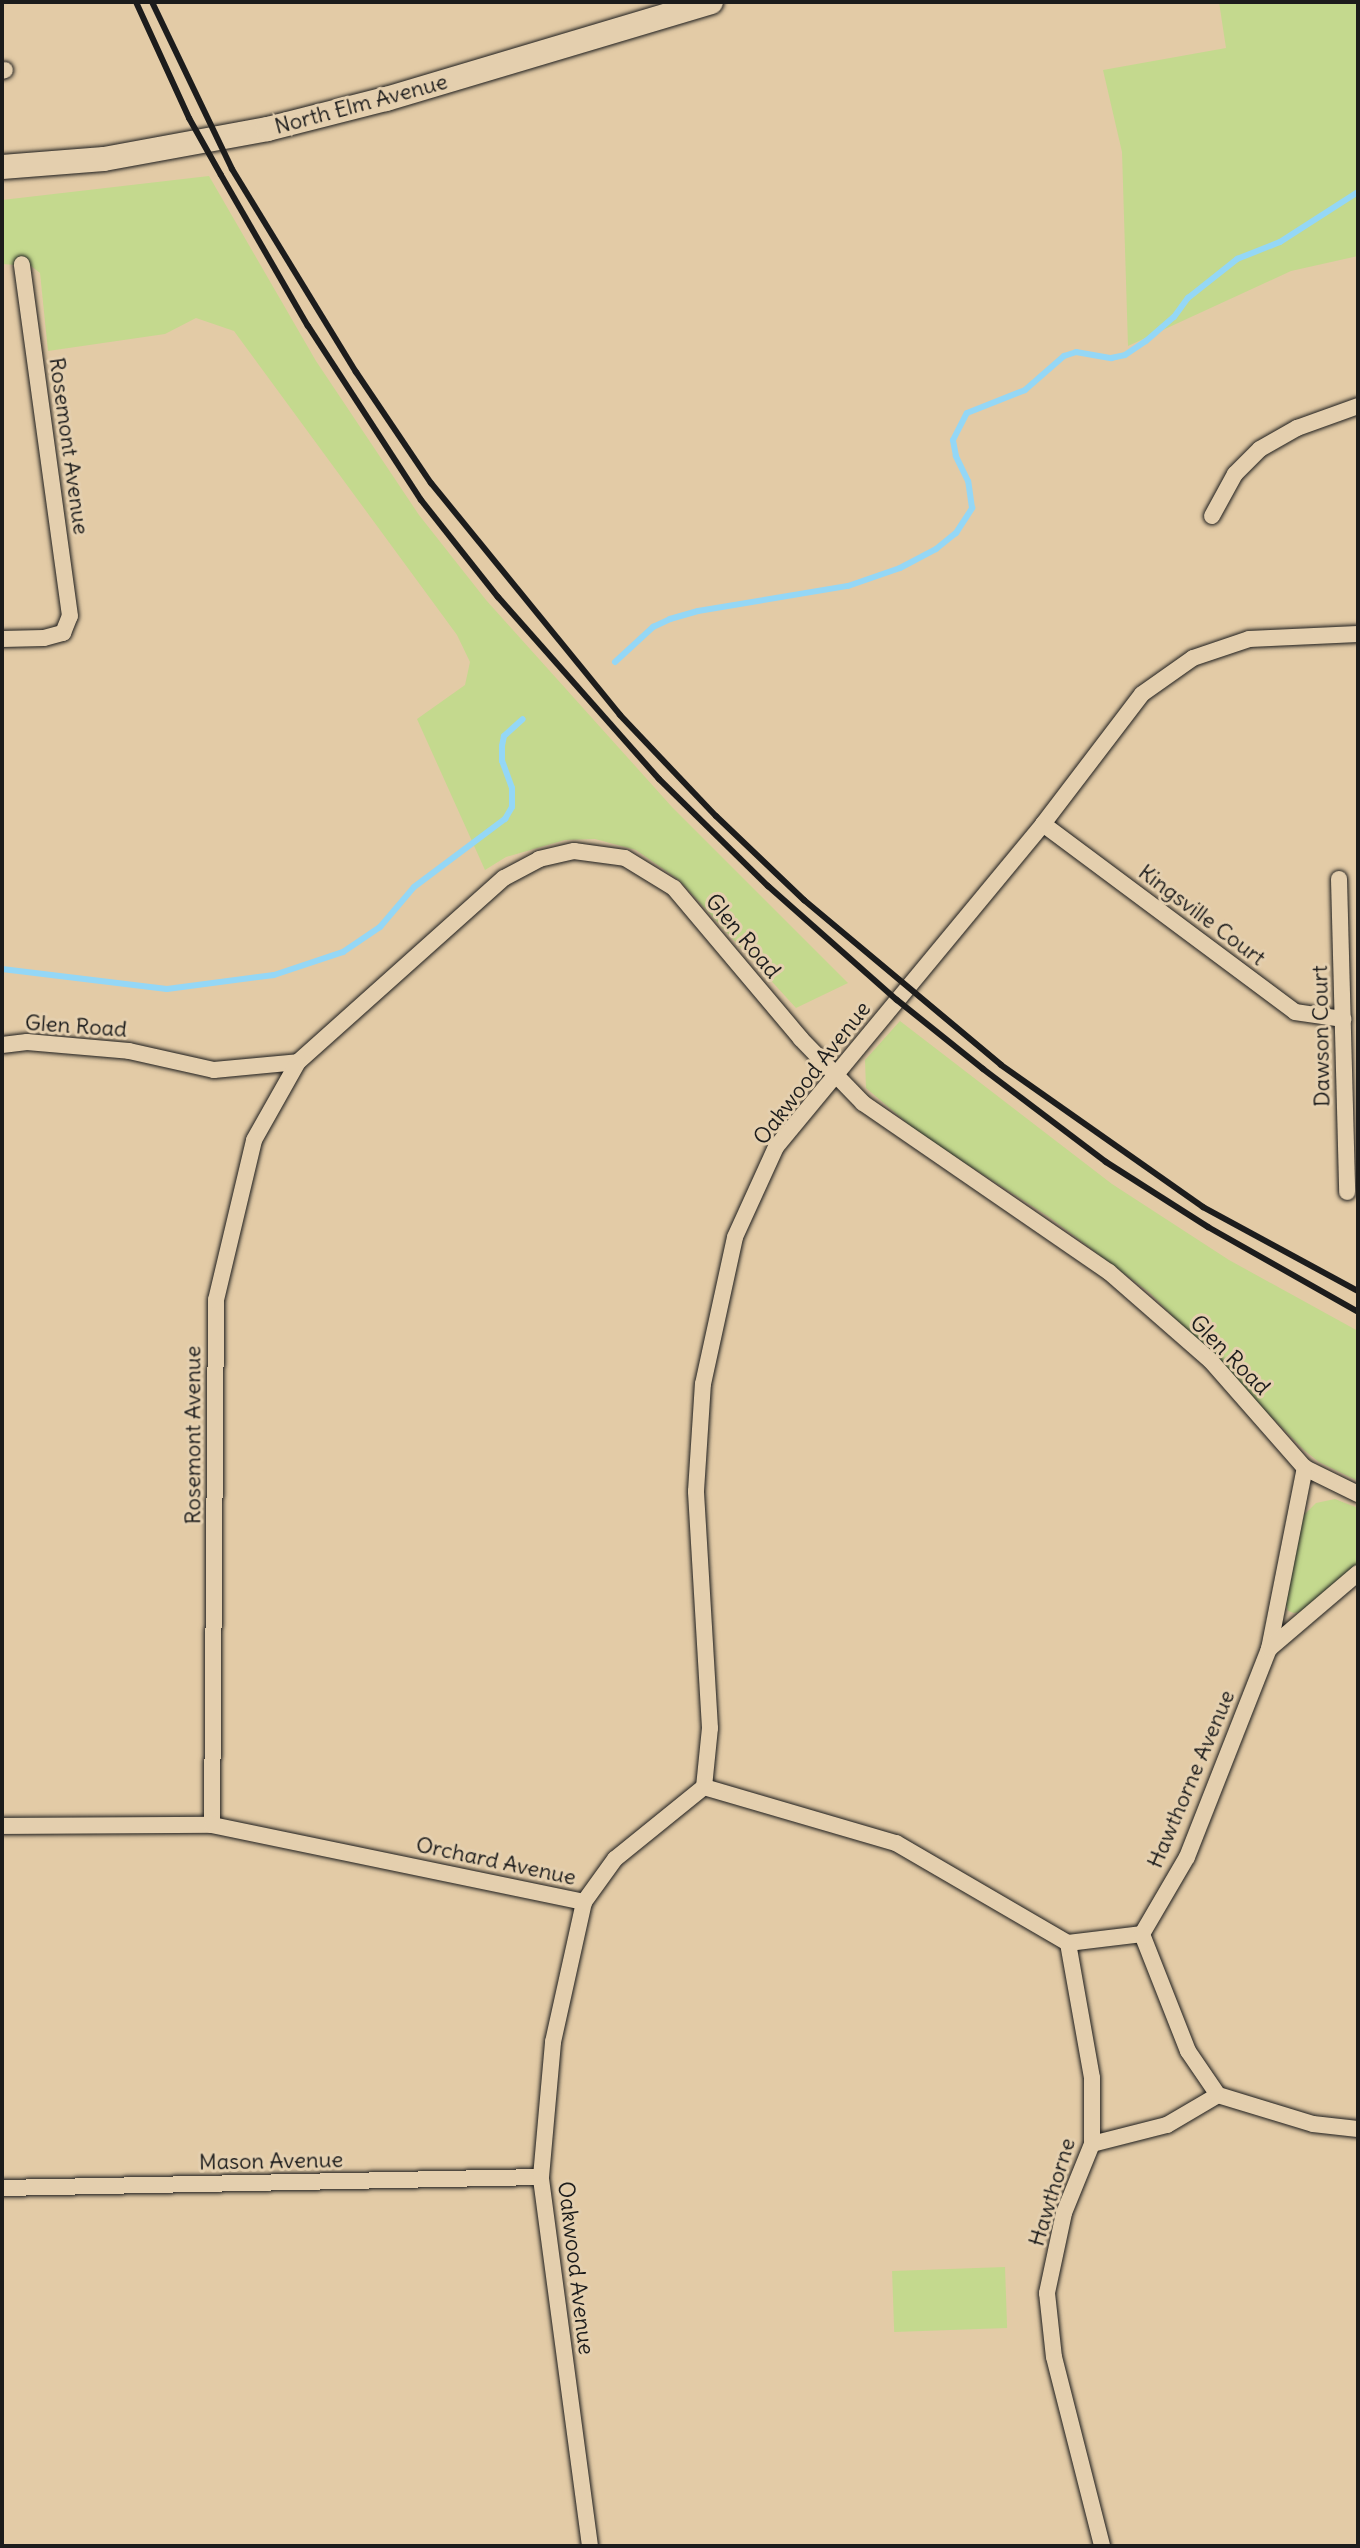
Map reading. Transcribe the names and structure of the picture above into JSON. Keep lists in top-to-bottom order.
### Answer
{
  "streets": {
    "main road": ["North Elm Avenue"],
    "street": [
      "Rosemont Avenue",
      "Kingsville Court",
      "Glen Road",
      "Dawson Court",
      "Oakwood Avenue",
      "Hawthorne Avenue",
      "Orchard Avenue",
      "Mason Avenue",
      "Hawthorne"
    ]
  },
  "crossings": [
    ["Rosemont Avenue", "Glen Road"],
    ["Rosemont Avenue", "Orchard Avenue"],
    ["Kingsville Court", "Dawson Court"],
    ["Kingsville Court", "Oakwood Avenue"],
    ["Glen Road", "Oakwood Avenue"],
    ["Glen Road", "Hawthorne Avenue"],
    ["Oakwood Avenue", "Orchard Avenue"],
    ["Oakwood Avenue", "Mason Avenue"]
  ]
}
